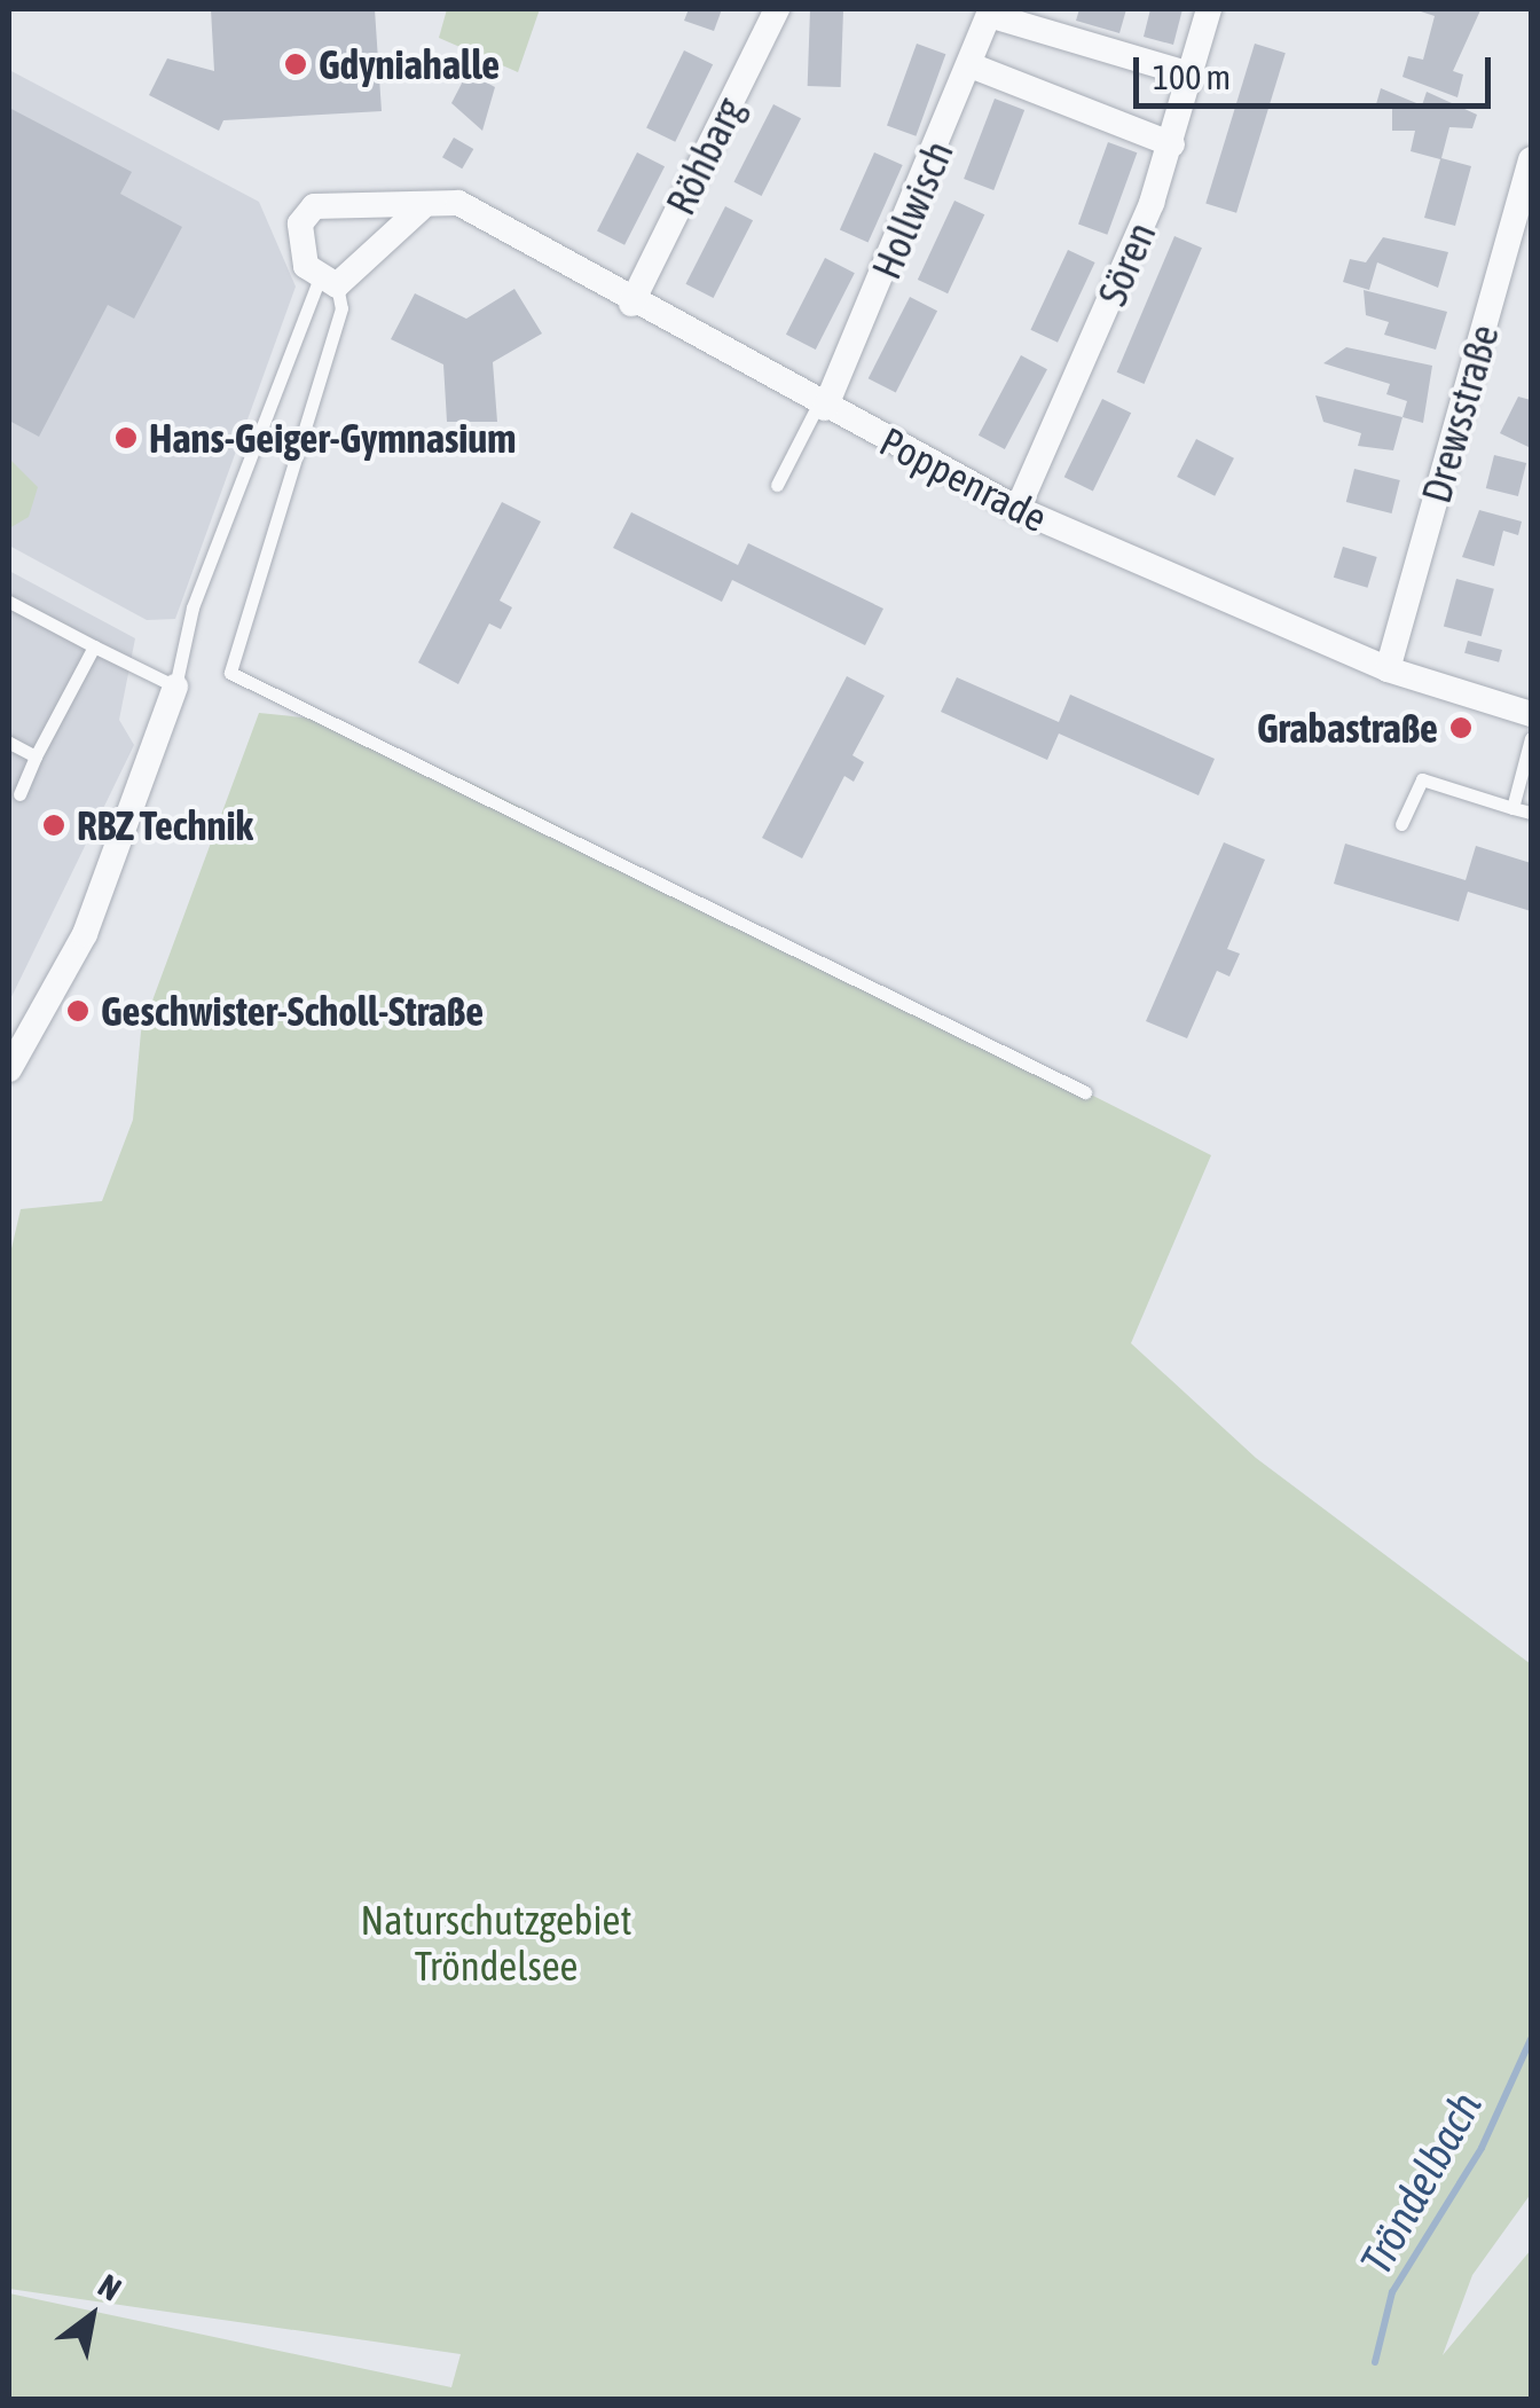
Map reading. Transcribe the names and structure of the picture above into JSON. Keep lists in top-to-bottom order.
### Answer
{
  "streets": {
    "street": [
      "Röhbarg",
      "Hollwisch",
      "Sören",
      "Drewsstraße",
      "Poppenrade"
    ]
  },
  "crossings": [
    ["Röhbarg", "Poppenrade"],
    ["Hollwisch", "Poppenrade"],
    ["Sören", "Poppenrade"],
    ["Drewsstraße", "Poppenrade"]
  ],
  "water": ["Tröndelbach"],
  "parks": ["Naturschutzgebiet Tröndelsee"],
  "places": [
    "Gdyniahalle",
    "Hans-Geiger-Gymnasium",
    "Grabastraße",
    "RBZ Technik",
    "Geschwister-Scholl-Straße"
  ],
  "scale_bar": "100 m",
  "north": "top right"
}
